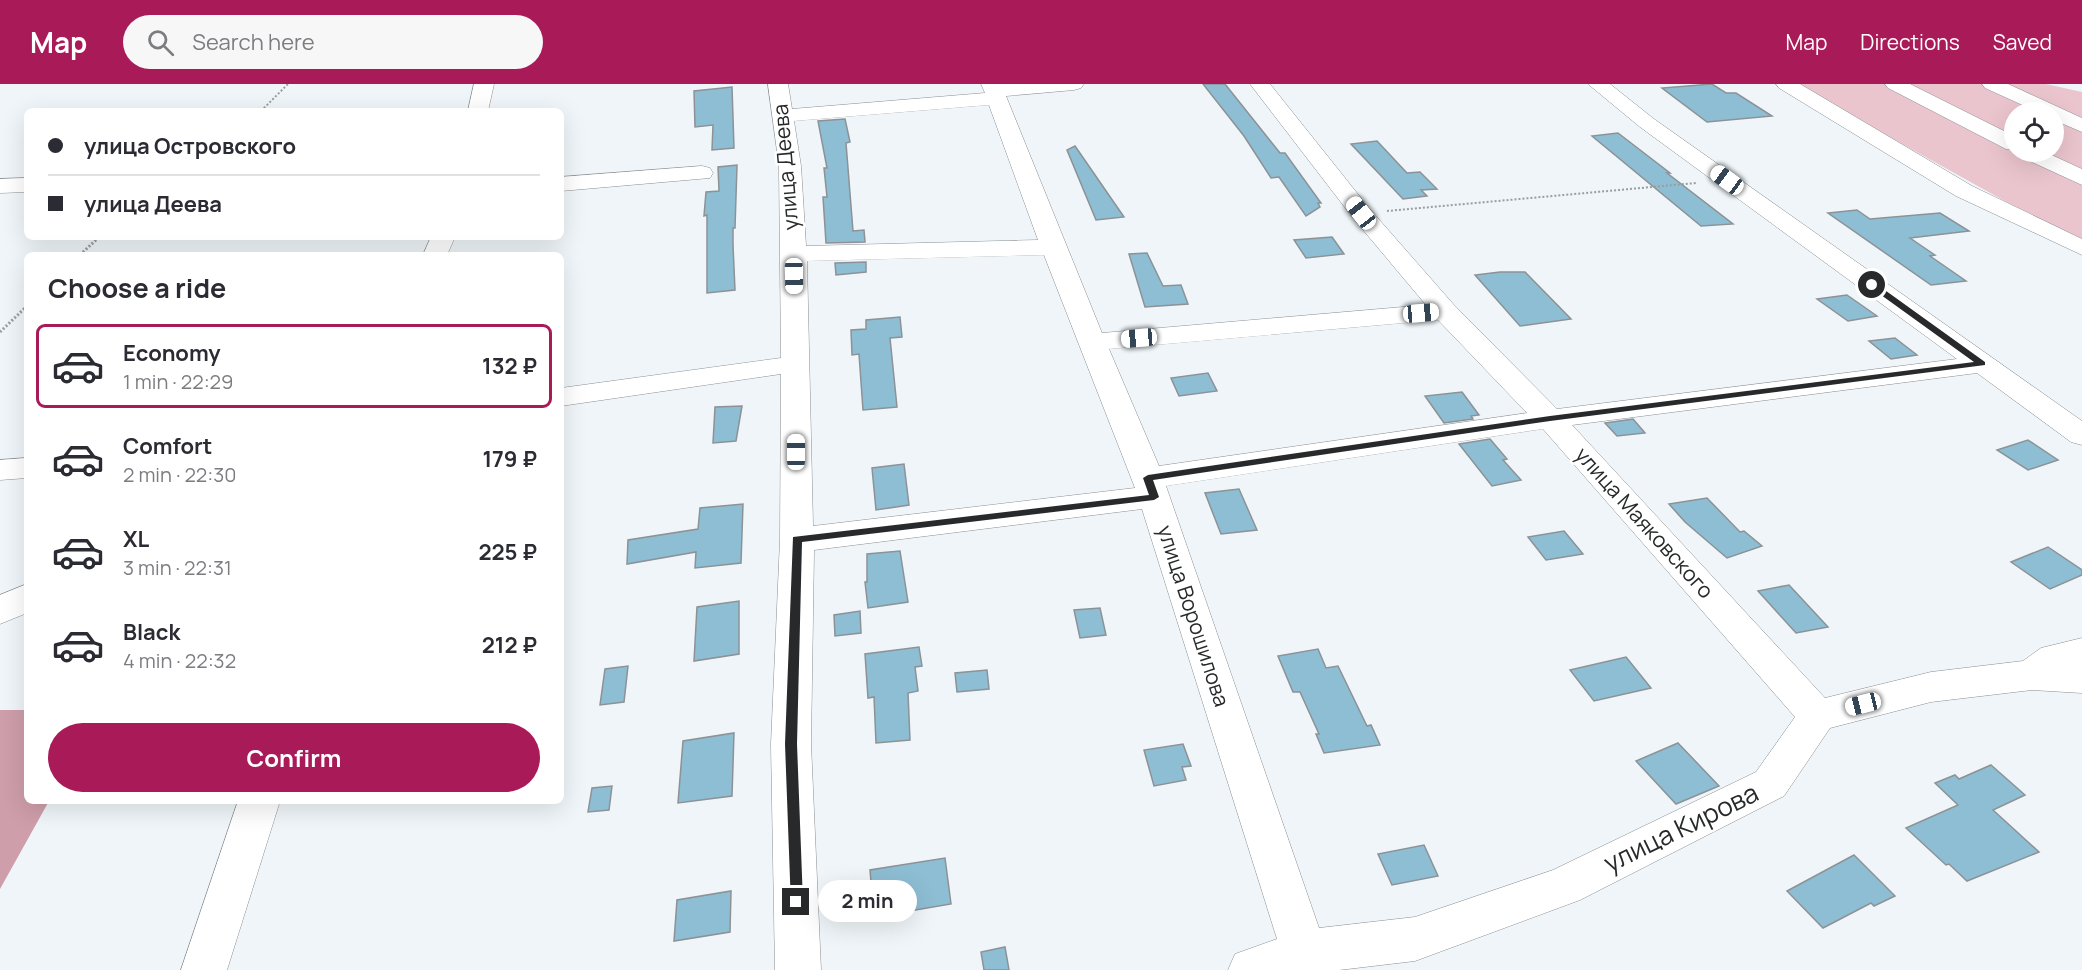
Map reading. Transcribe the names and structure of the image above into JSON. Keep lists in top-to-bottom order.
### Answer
{
  "streets": {
    "street": [
      "улица Деева",
      "улица Маяковского",
      "улица Ворошилова",
      "улица Кирова"
    ]
  },
  "crossings": [
    ["улица Маяковского", "улица Кирова"],
    ["улица Ворошилова", "улица Кирова"]
  ],
  "page": {
    "header": "Map",
    "search": "Search here",
    "nav": ["Map", "Directions", "Saved"],
    "banner": ["улица Островского", "улица Деева"],
    "heading": "Choose a ride",
    "list": [
      {
        "name": "Economy",
        "note": "1 min · 22:29",
        "value": "132 ₽"
      },
      {
        "name": "Comfort",
        "note": "2 min · 22:30",
        "value": "179 ₽"
      },
      {
        "name": "XL",
        "note": "3 min · 22:31",
        "value": "225 ₽"
      },
      {
        "name": "Black",
        "note": "4 min · 22:32",
        "value": "212 ₽"
      }
    ],
    "buttons": "Confirm",
    "bubble": "2 min"
  }
}
